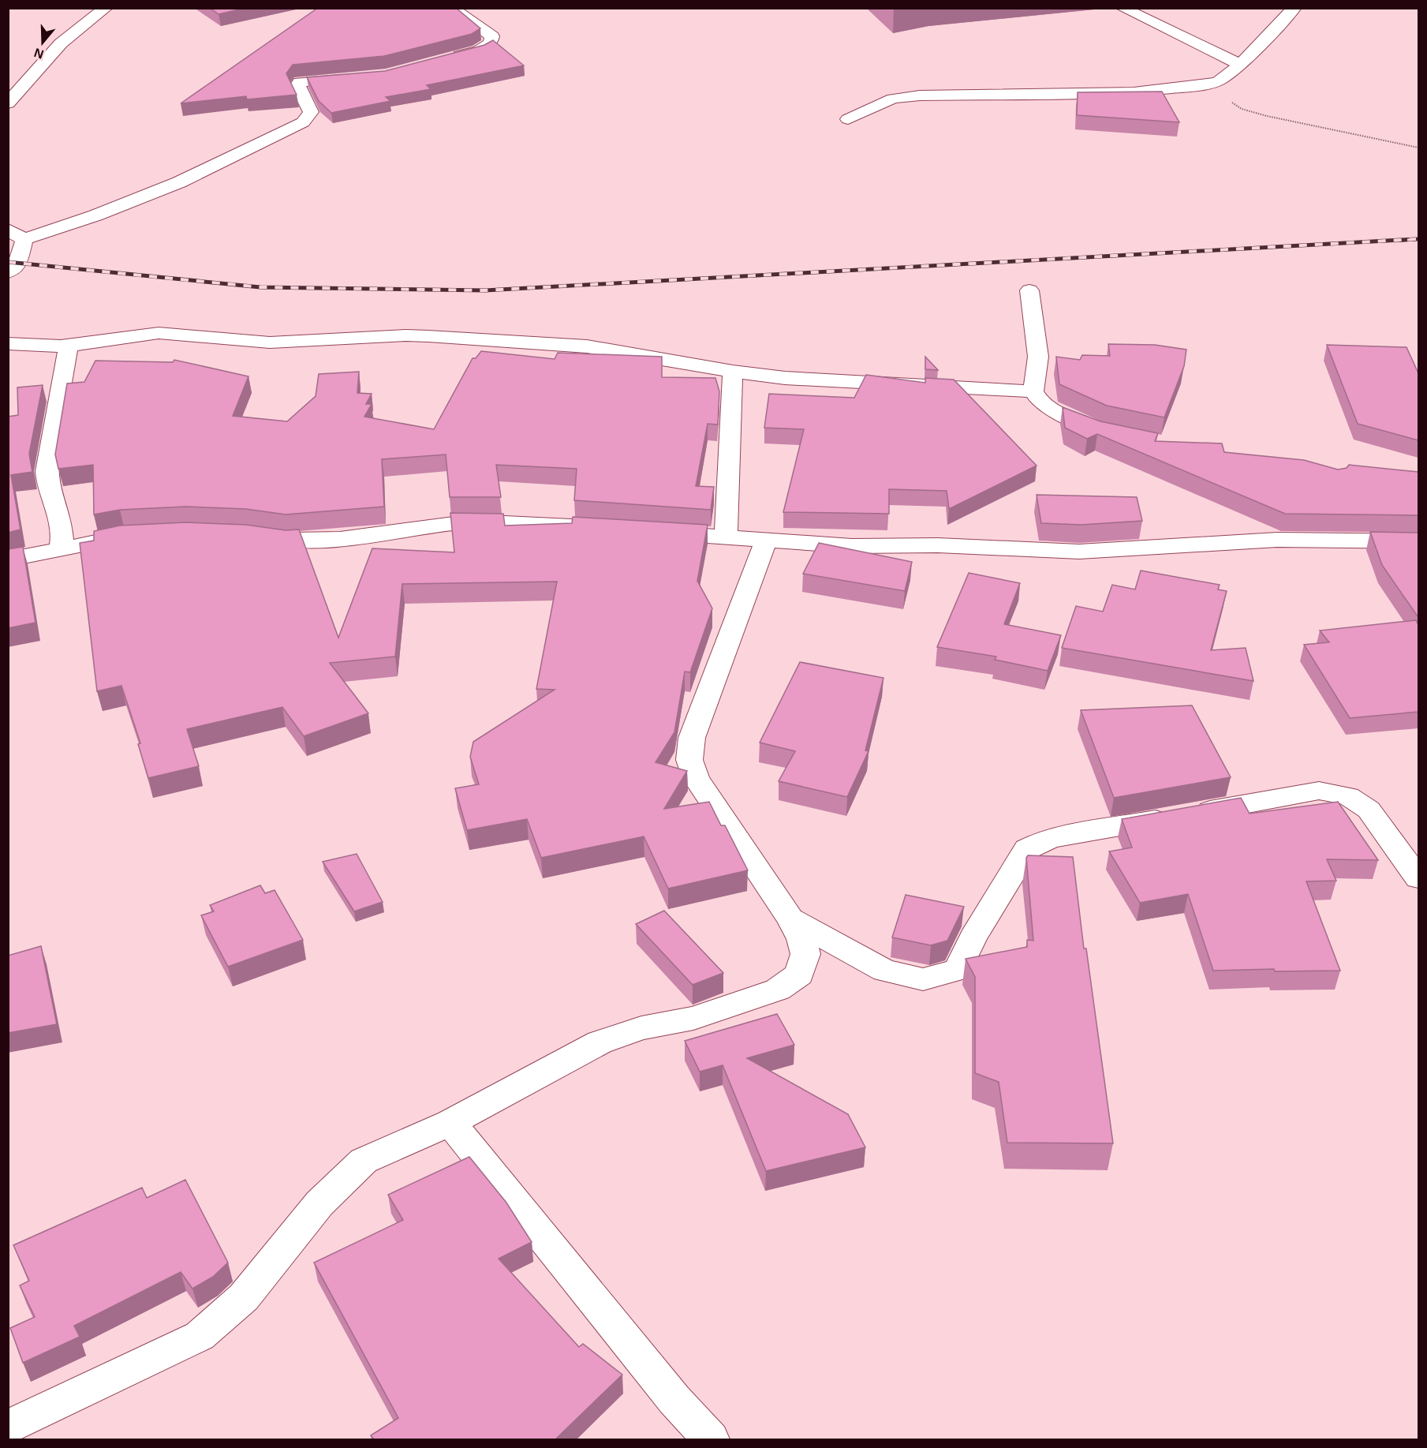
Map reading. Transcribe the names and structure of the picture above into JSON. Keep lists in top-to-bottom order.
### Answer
{
  "north": "bottom"
}
